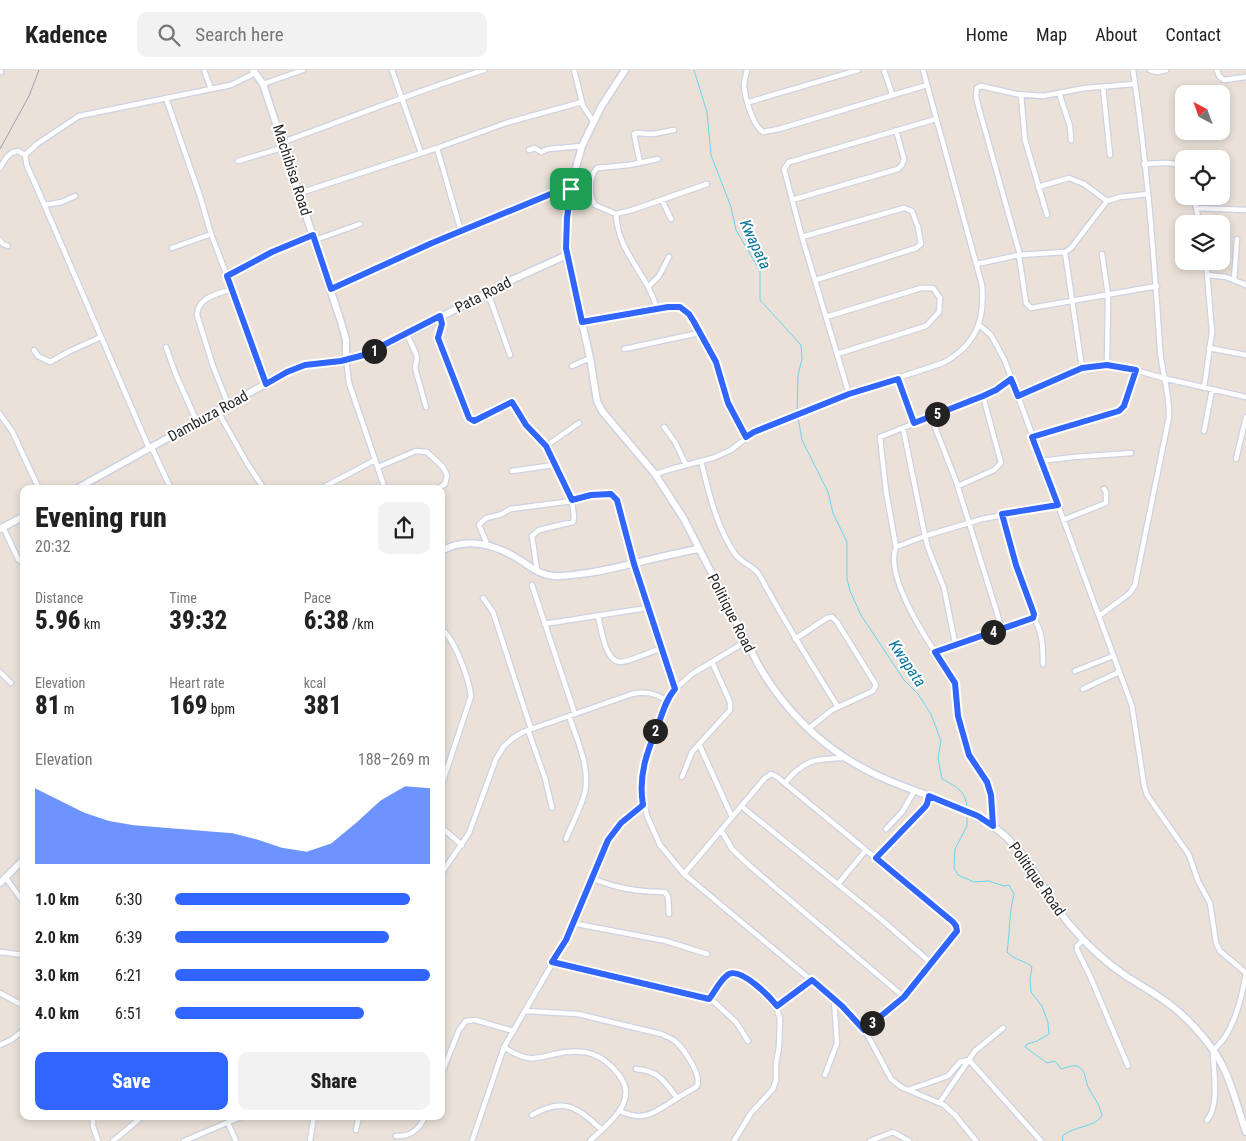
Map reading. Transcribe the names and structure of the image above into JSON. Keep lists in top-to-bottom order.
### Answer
{
  "streets": {
    "street": [
      "Machibisa Road",
      "Pata Road",
      "Dambuza Road",
      "Politique Road"
    ]
  },
  "crossings": [
    ["Machibisa Road", "Pata Road"],
    ["Machibisa Road", "Dambuza Road"],
    ["Pata Road", "Dambuza Road"]
  ],
  "water": ["Kwapata"],
  "north": "top left",
  "page": {
    "header": "Kadence",
    "search": "Search here",
    "nav": [
      "Home",
      "Map",
      "About",
      "Contact"
    ],
    "pins": [
      "1",
      "5",
      "4",
      "2",
      "3"
    ],
    "heading": ["Evening run", "20:32"],
    "stats": [
      ["Distance", "5.96 km"],
      ["Time", "39:32"],
      ["Pace", "6:38 /km"],
      ["Elevation", "81 m"],
      ["Heart rate", "169 bpm"],
      ["kcal", "381"]
    ],
    "chart": ["Elevation", "188–269 m"],
    "list": [
      {
        "name": "1.0 km",
        "note": "6:30"
      },
      {
        "name": "2.0 km",
        "note": "6:39"
      },
      {
        "name": "3.0 km",
        "note": "6:21"
      },
      {
        "name": "4.0 km",
        "note": "6:51"
      }
    ],
    "buttons": ["Save", "Share"]
  }
}
